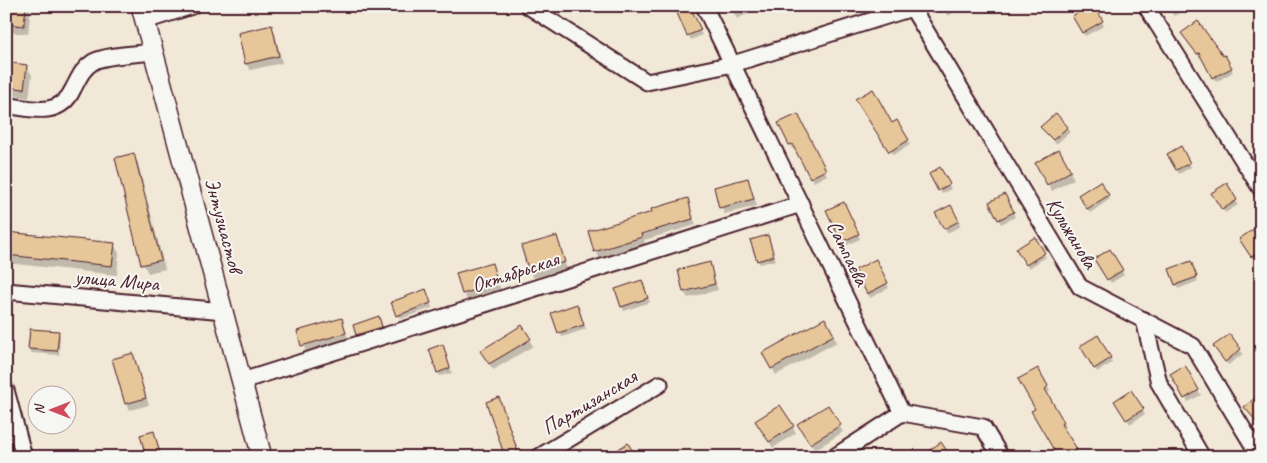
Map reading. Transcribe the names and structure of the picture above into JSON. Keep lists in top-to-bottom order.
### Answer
{
  "streets": {
    "main road": ["Энтузиастов"],
    "street": [
      "Кульжанова",
      "Сатпаева",
      "Октябрьская",
      "улица Мира",
      "Партизанская"
    ]
  },
  "crossings": [
    ["Энтузиастов", "Октябрьская"],
    ["Энтузиастов", "улица Мира"],
    ["Сатпаева", "Октябрьская"]
  ],
  "north": "left"
}
